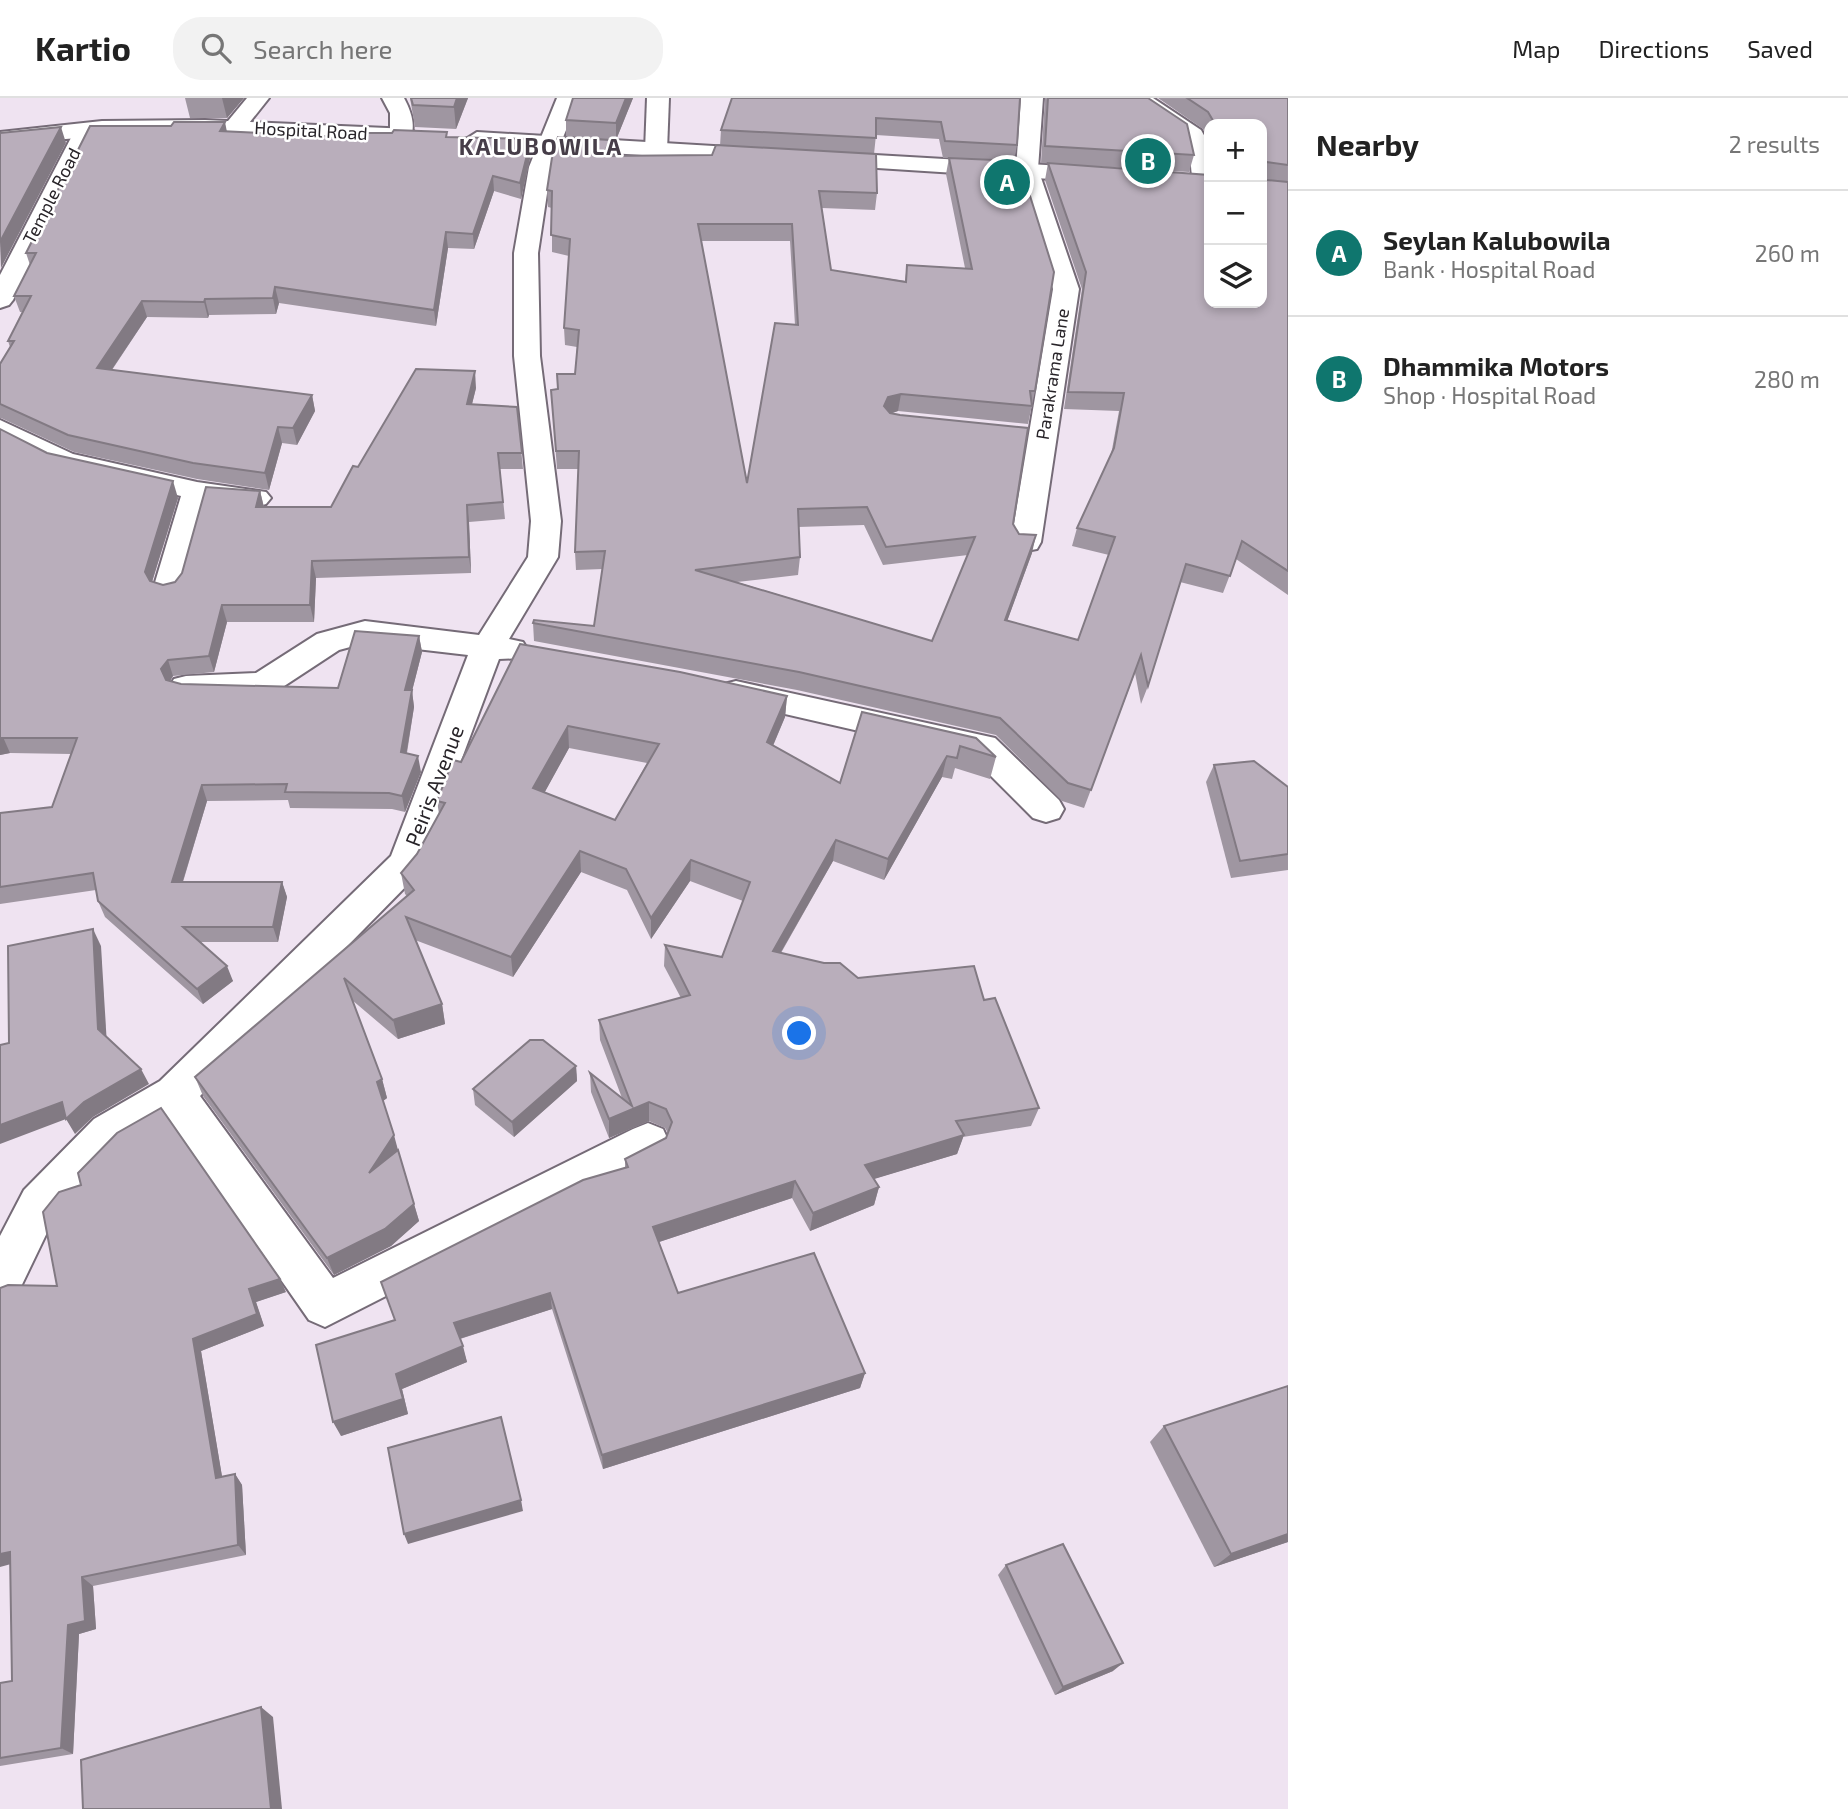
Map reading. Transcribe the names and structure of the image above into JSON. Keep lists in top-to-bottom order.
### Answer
{
  "streets": {
    "street": [
      "Hospital Road",
      "Temple Road",
      "Parakrama Lane",
      "Peiris Avenue"
    ]
  },
  "crossings": [
    ["Hospital Road", "Temple Road"]
  ],
  "districts": ["KALUBOWILA"],
  "page": {
    "header": "Kartio",
    "search": "Search here",
    "nav": ["Map", "Directions", "Saved"],
    "heading": ["Nearby", "2 results"],
    "map_buttons": ["+", "−"],
    "pins": ["B", "A"],
    "list": [
      {
        "mark": "A",
        "name": "Seylan Kalubowila",
        "note": "Bank · Hospital Road",
        "value": "260 m"
      },
      {
        "mark": "B",
        "name": "Dhammika Motors",
        "note": "Shop · Hospital Road",
        "value": "280 m"
      }
    ]
  }
}
